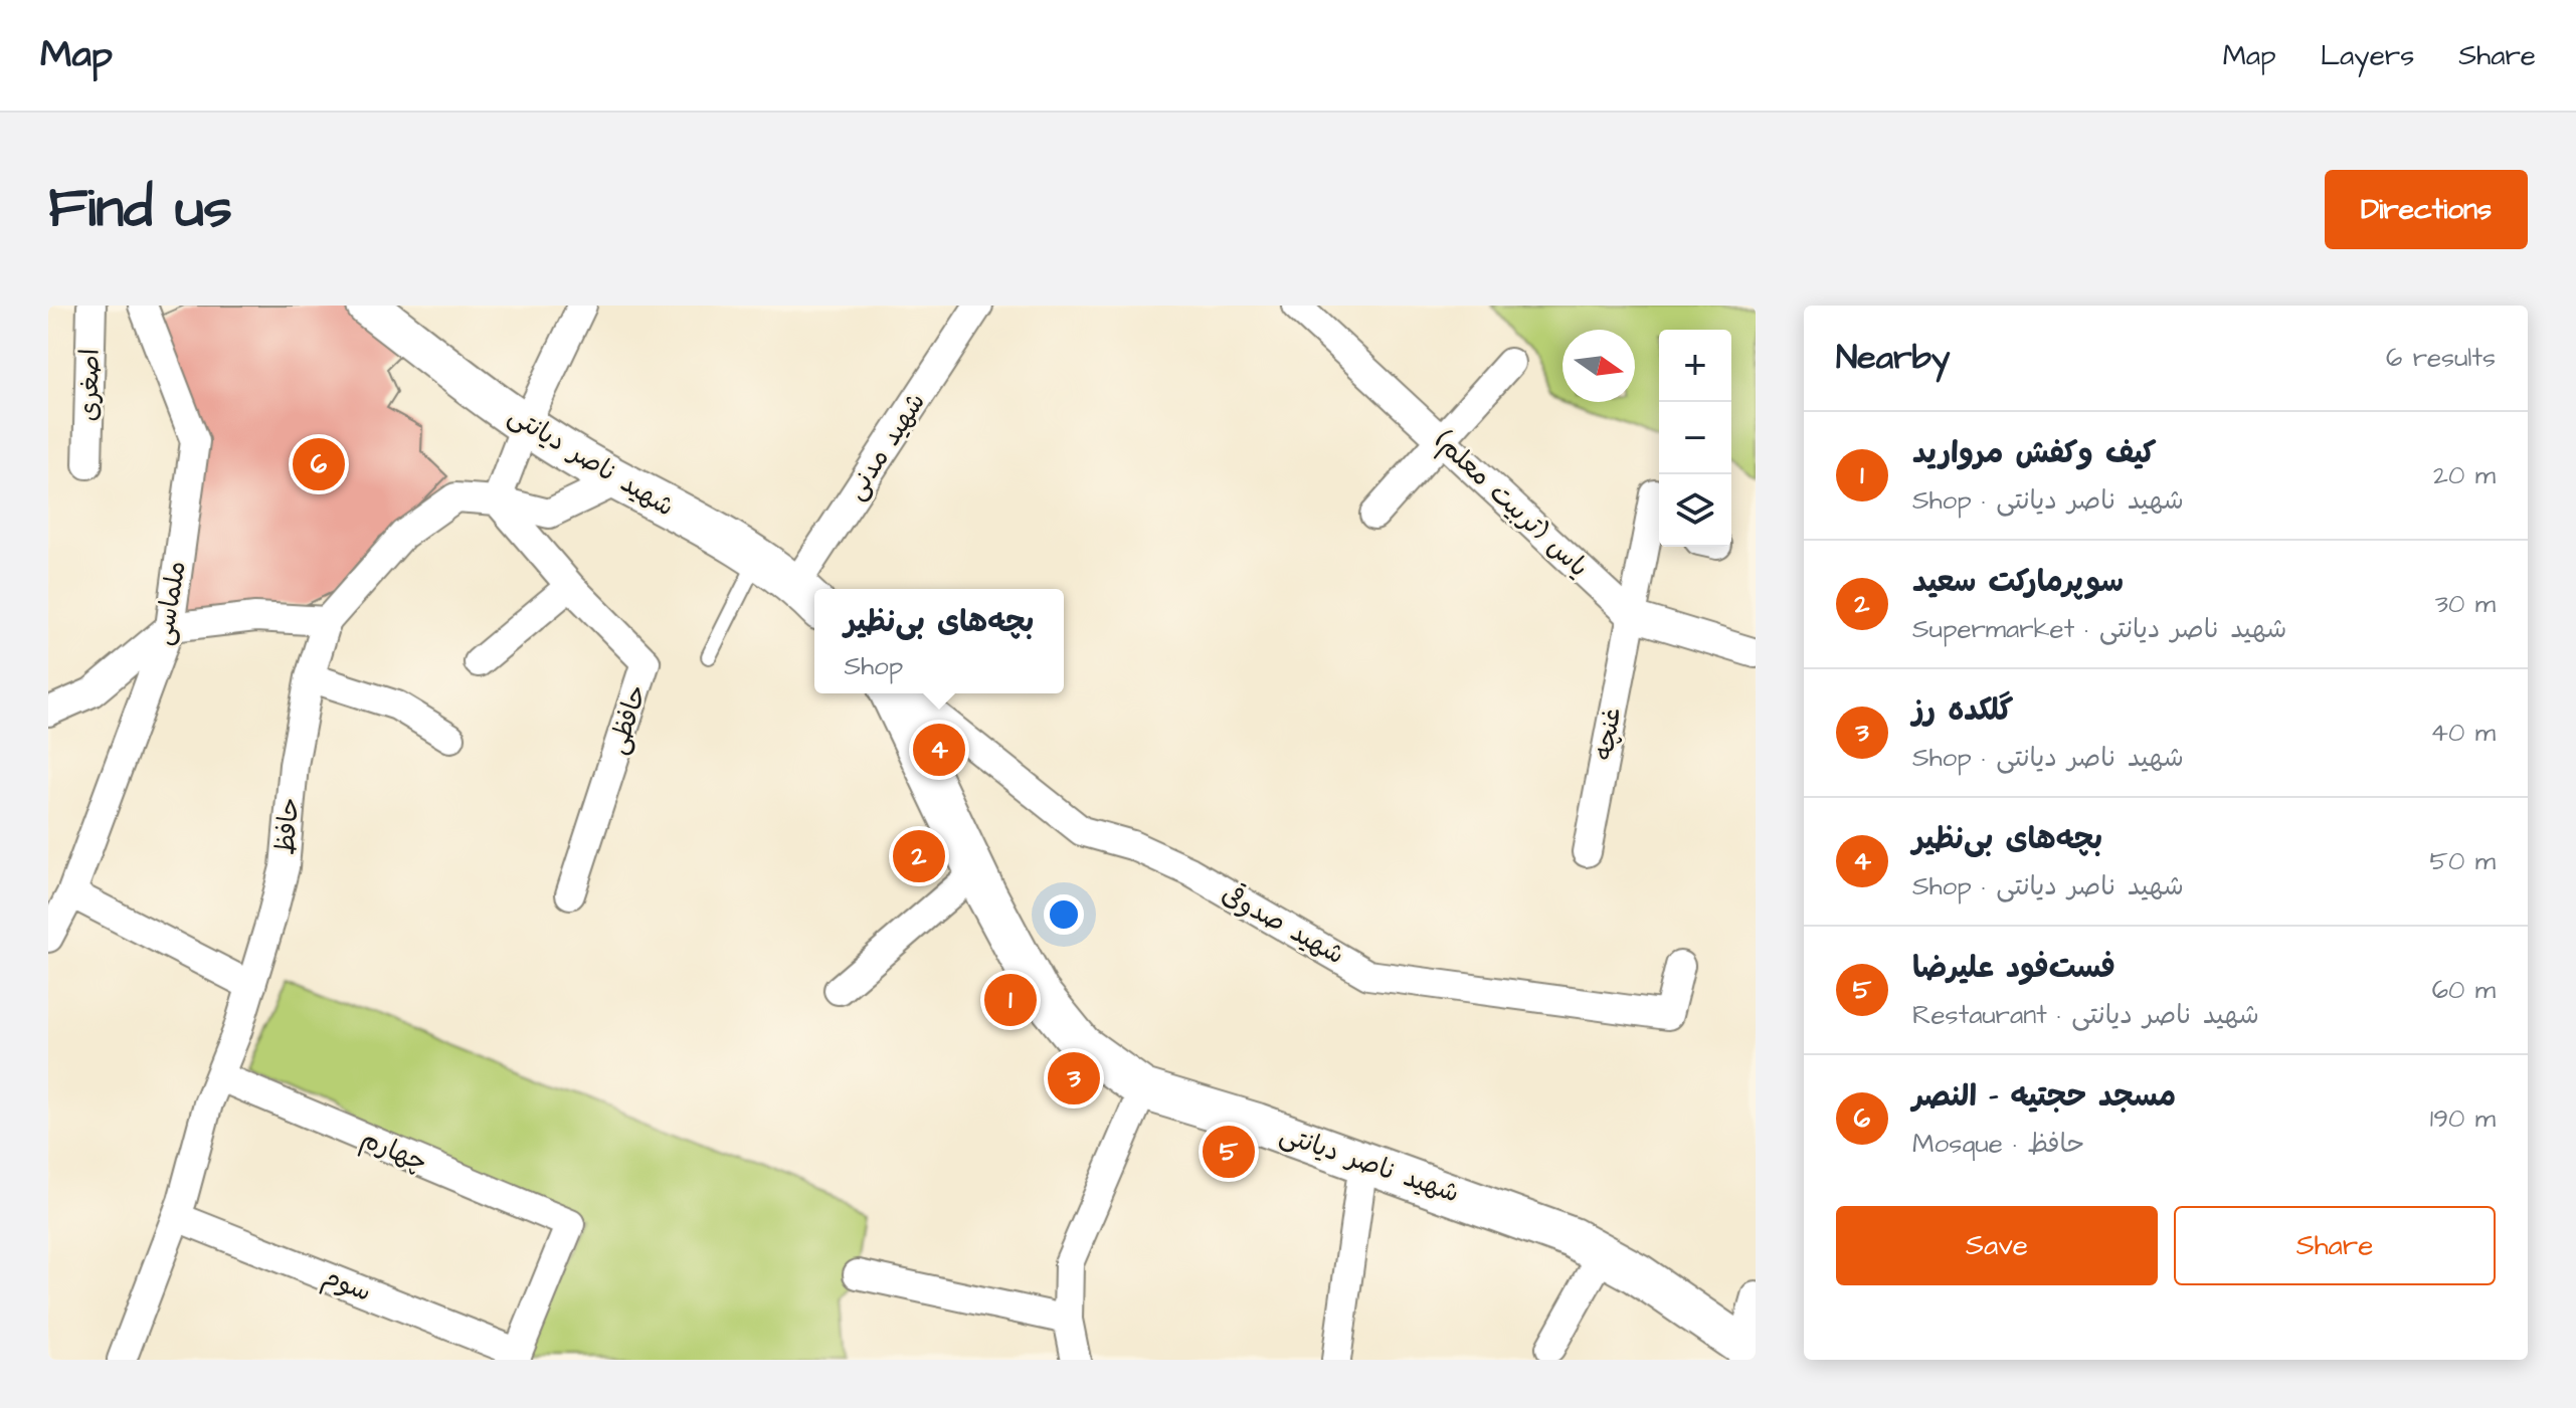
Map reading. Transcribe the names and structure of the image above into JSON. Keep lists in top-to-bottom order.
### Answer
{
  "streets": {
    "main road": ["شهید ناصر دیانتی"],
    "street": [
      "اصغری",
      "شهید مدنی",
      "یاس (تربیت معلم)",
      "ملماسی",
      "حافظی",
      "غنچه",
      "حافظ",
      "شهید صدوقی",
      "چهارم",
      "سوم"
    ]
  },
  "crossings": [
    ["شهید مدنی", "شهید ناصر دیانتی"],
    ["شهید ناصر دیانتی", "حافظ"],
    ["یاس (تربیت معلم)", "غنچه"],
    ["حافظی", "حافظ"],
    ["حافظ", "چهارم"],
    ["حافظ", "سوم"],
    ["چهارم", "سوم"]
  ],
  "north": "right",
  "page": {
    "header": "Map",
    "nav": ["Map", "Layers", "Share"],
    "title": "Find us",
    "buttons": [
      "Directions",
      ["Save", "Share"]
    ],
    "heading": ["Nearby", "6 results"],
    "map_buttons": ["+", "−"],
    "list": [
      {
        "mark": "1",
        "name": "کیف و‌کفش مروارید",
        "note": "Shop · شهید ناصر دیانتی",
        "value": "20 m"
      },
      {
        "mark": "2",
        "name": "سوپرمارکت سعید",
        "note": "Supermarket · شهید ناصر دیانتی",
        "value": "30 m"
      },
      {
        "mark": "3",
        "name": "گلکده رز",
        "note": "Shop · شهید ناصر دیانتی",
        "value": "40 m"
      },
      {
        "mark": "4",
        "name": "بچه‌های بی‌نظیر",
        "note": "Shop · شهید ناصر دیانتی",
        "value": "50 m"
      },
      {
        "mark": "5",
        "name": "فست‌فود علیرضا",
        "note": "Restaurant · شهید ناصر دیانتی",
        "value": "60 m"
      },
      {
        "mark": "6",
        "name": "مسجد حجتیه - النصر",
        "note": "Mosque · حافظ",
        "value": "190 m"
      }
    ],
    "pins": [
      "6",
      "4",
      "2",
      "1",
      "3",
      "5"
    ],
    "popup": ["بچه‌های بی‌نظیر", "Shop"]
  }
}
